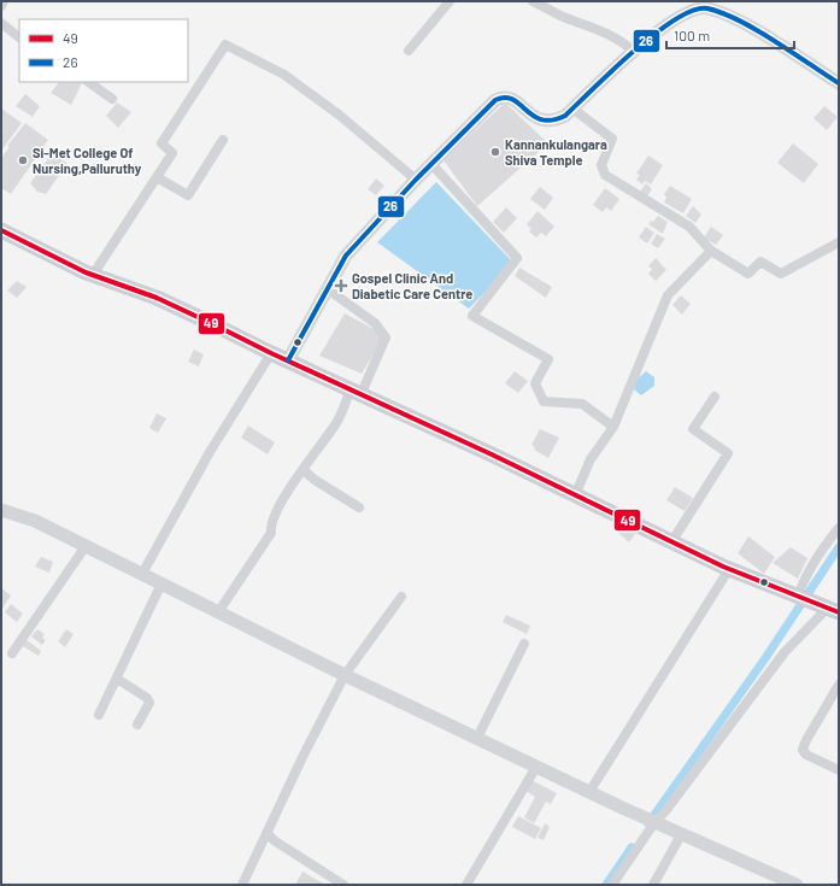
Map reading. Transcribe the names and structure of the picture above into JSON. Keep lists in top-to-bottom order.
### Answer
{
  "places": {
    "other": ["Kannankulangara Shiva Temple", "Si-Met College Of Nursing,Palluruthy"],
    "health": ["Gospel Clinic And Diabetic Care Centre"]
  },
  "lines": ["transit line 26", "transit line 49"],
  "legend": ["49", "26"],
  "scale_bar": "100 m"
}
